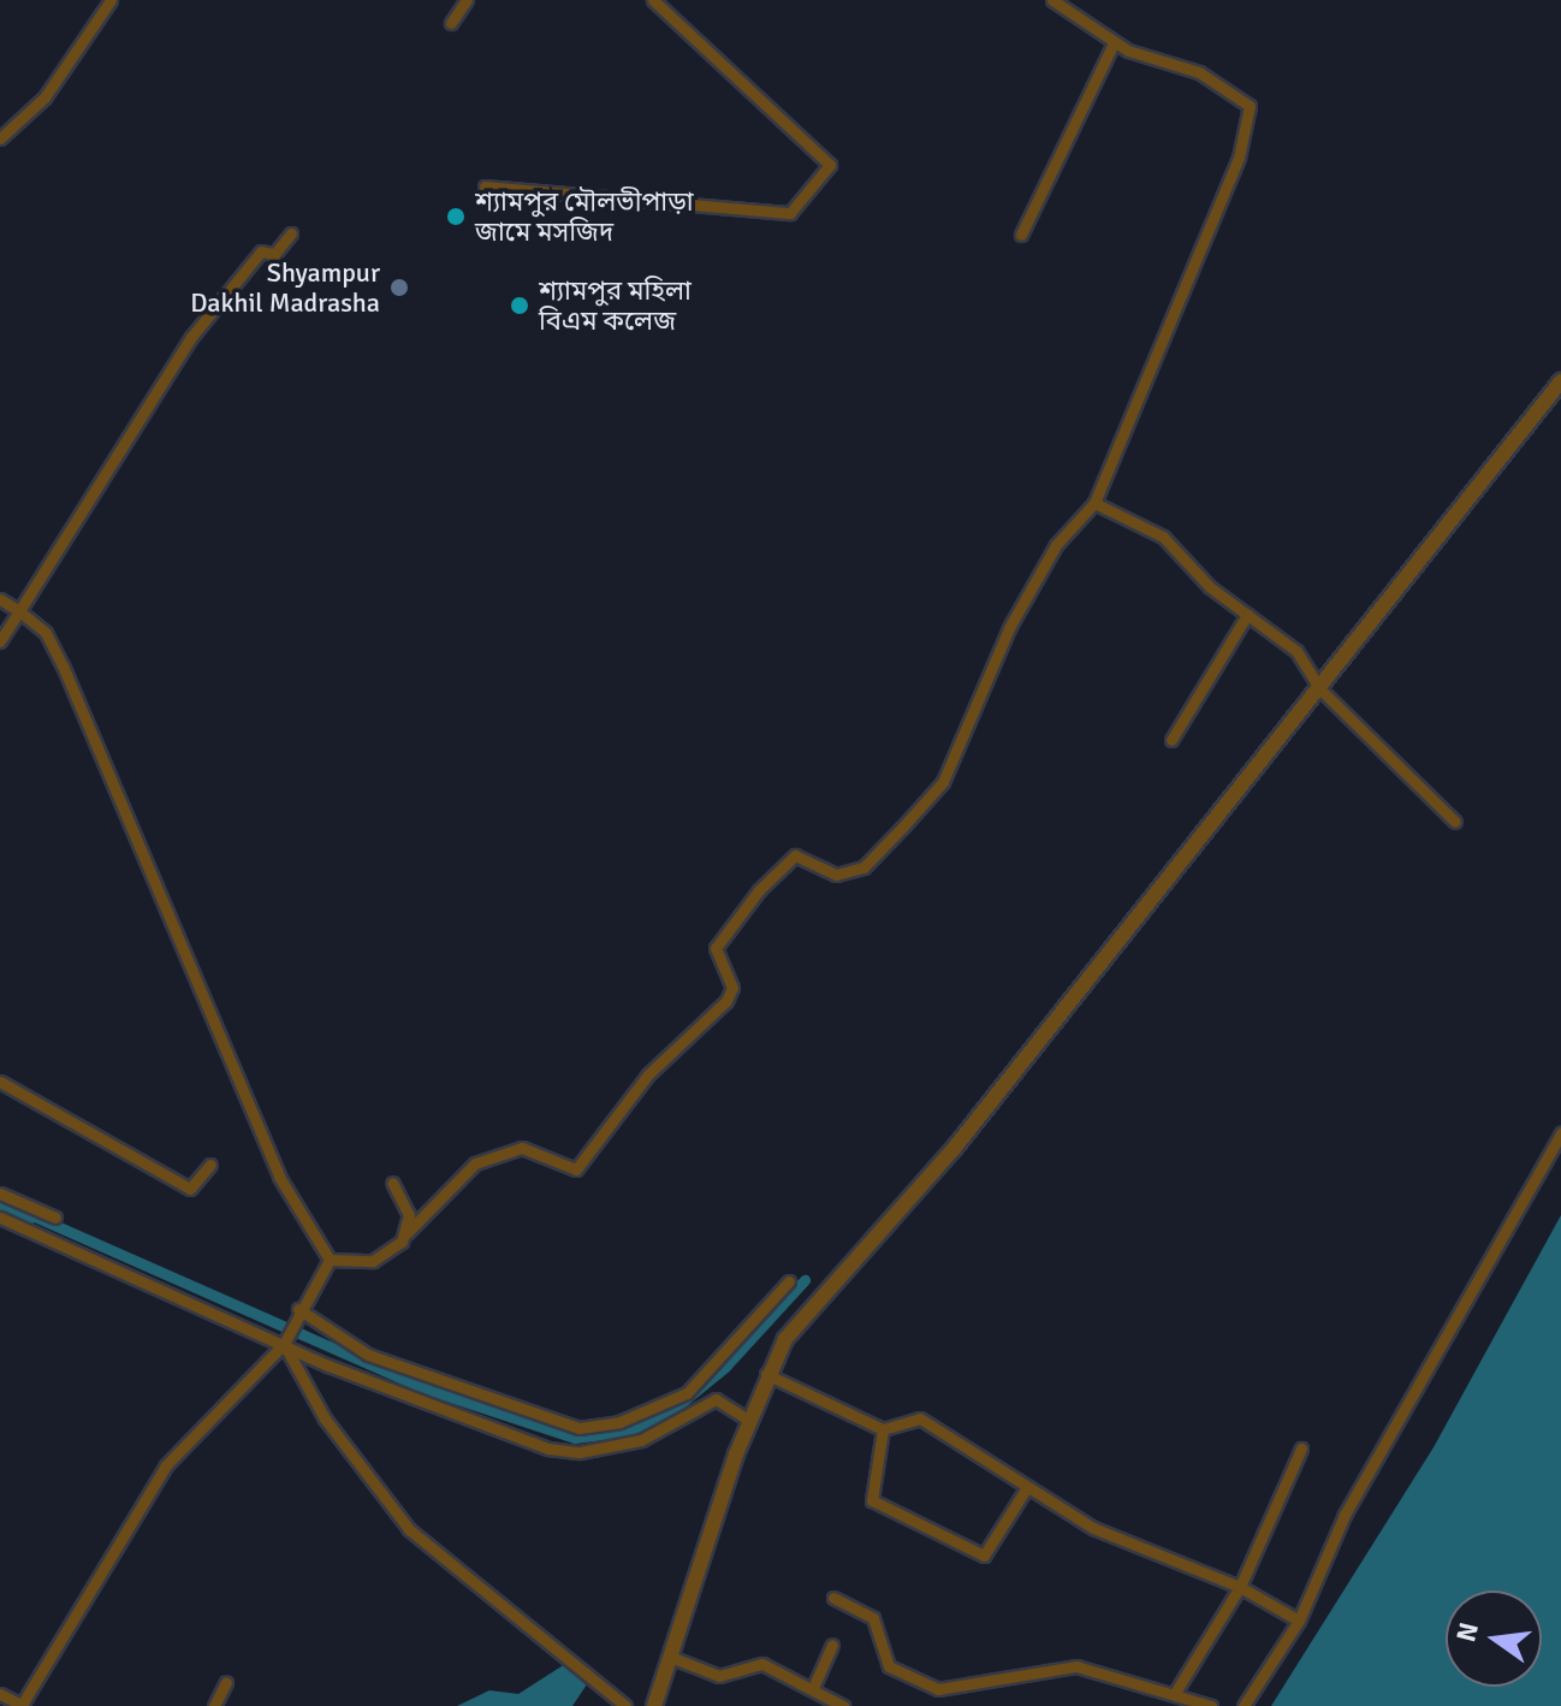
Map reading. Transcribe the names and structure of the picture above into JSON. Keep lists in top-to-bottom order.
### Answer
{
  "places": ["শ্যামপুর মৌলভীপাড়া জামে মসজিদ", "Shyampur Dakhil Madrasha", "শ্যামপুর মহিলা বিএম কলেজ"],
  "north": "left"
}
